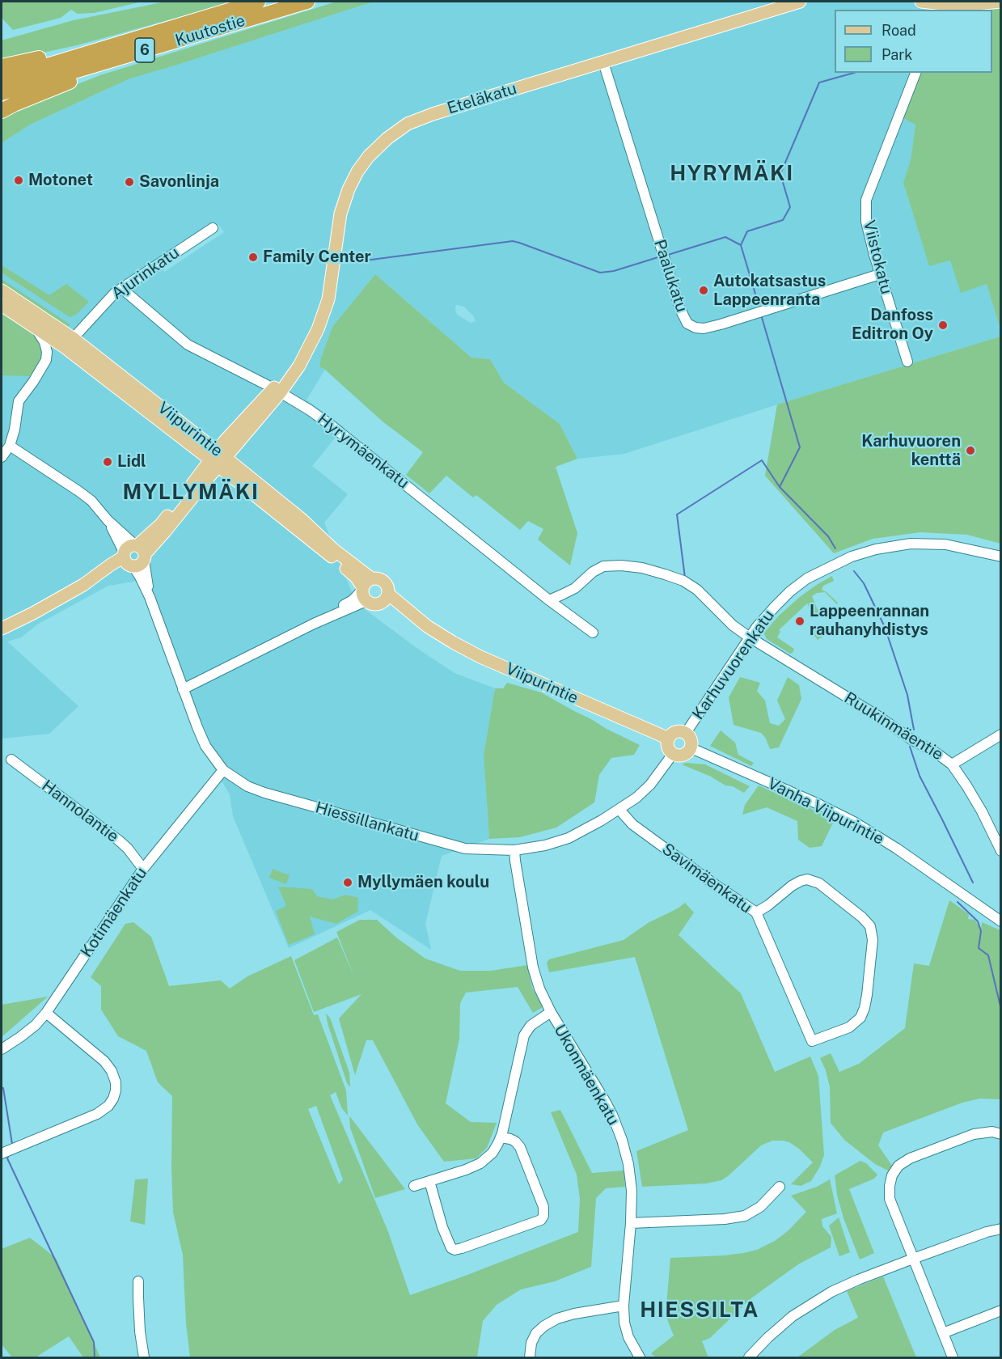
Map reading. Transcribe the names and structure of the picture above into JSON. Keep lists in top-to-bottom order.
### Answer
{
  "streets": {
    "highway": ["Kuutostie", "6"],
    "main road": ["Eteläkatu", "Viipurintie"],
    "street": [
      "Viistokatu",
      "Ajurinkatu",
      "Paalukatu",
      "Hyrymäenkatu",
      "Karhuvuorenkatu",
      "Ruukinmäentie",
      "Hannolantie",
      "Vanha Viipurintie",
      "Hiessillankatu",
      "Savimäenkatu",
      "Kotimäenkatu",
      "Ukonmäenkatu"
    ]
  },
  "crossings": [
    ["Eteläkatu", "Paalukatu"],
    ["Eteläkatu", "Viipurintie"],
    ["Eteläkatu", "Hyrymäenkatu"],
    ["Eteläkatu", "Hiessillankatu"],
    ["Viistokatu", "Paalukatu"],
    ["Ajurinkatu", "Viipurintie"],
    ["Ajurinkatu", "Hyrymäenkatu"],
    ["Viipurintie", "Karhuvuorenkatu"],
    ["Viipurintie", "Vanha Viipurintie"],
    ["Viipurintie", "Hiessillankatu"],
    ["Hyrymäenkatu", "Ruukinmäentie"],
    ["Karhuvuorenkatu", "Ruukinmäentie"],
    ["Karhuvuorenkatu", "Vanha Viipurintie"],
    ["Karhuvuorenkatu", "Hiessillankatu"],
    ["Hannolantie", "Kotimäenkatu"],
    ["Vanha Viipurintie", "Hiessillankatu"],
    ["Hiessillankatu", "Savimäenkatu"],
    ["Hiessillankatu", "Kotimäenkatu"],
    ["Hiessillankatu", "Ukonmäenkatu"]
  ],
  "districts": ["HYRYMÄKI", "MYLLYMÄKI", "HIESSILTA"],
  "places": [
    "Motonet",
    "Savonlinja",
    "Family Center",
    "Autokatsastus Lappeenranta",
    "Danfoss Editron Oy",
    "Karhuvuoren kenttä",
    "Lidl",
    "Lappeenrannan rauhanyhdistys",
    "Myllymäen koulu"
  ],
  "legend": ["Road", "Park"]
}
